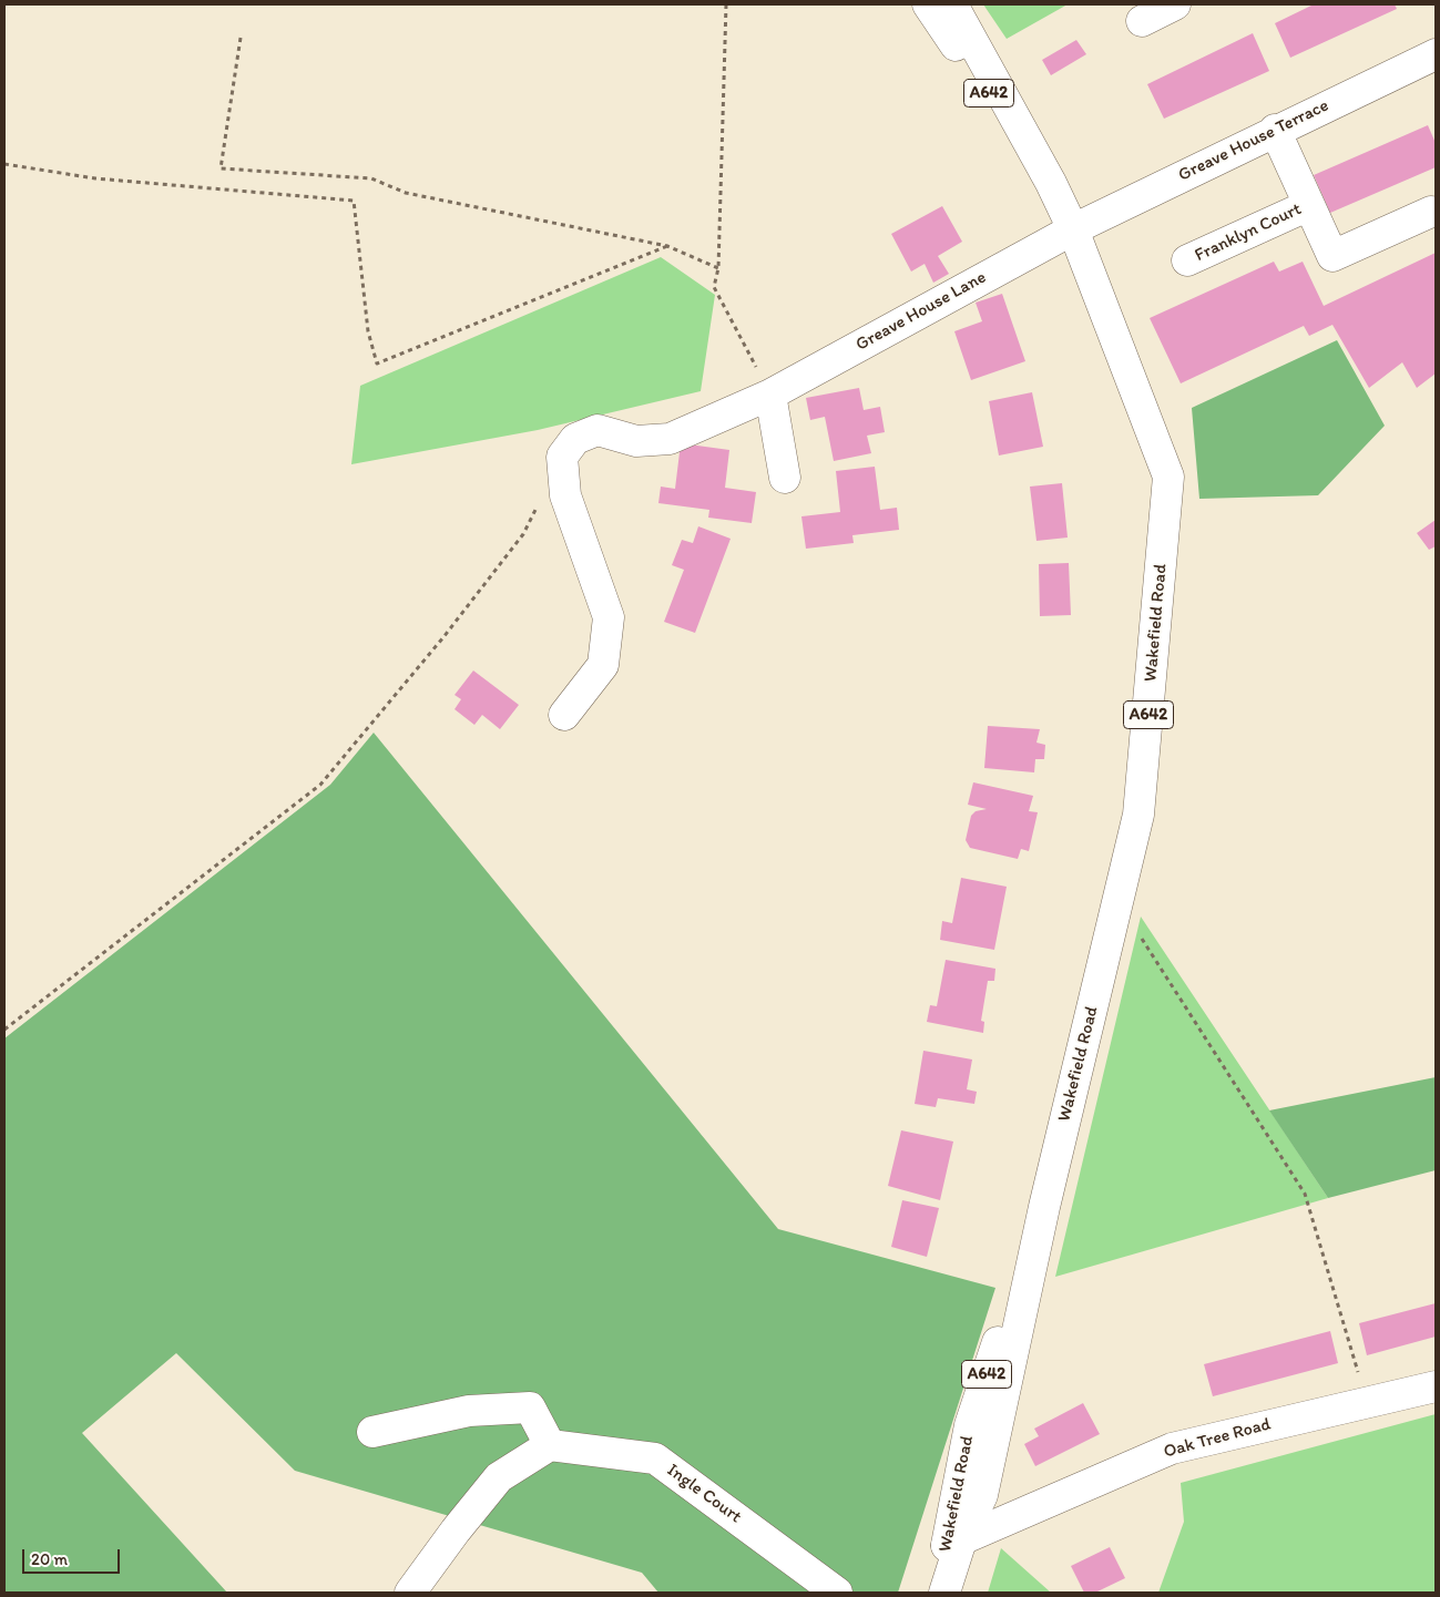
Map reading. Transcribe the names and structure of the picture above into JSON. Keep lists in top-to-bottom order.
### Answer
{
  "streets": {
    "main road": [
      "A642",
      "Greave House Terrace",
      "Franklyn Court",
      "Greave House Lane",
      "Wakefield Road",
      "Oak Tree Road",
      "Ingle Court"
    ]
  },
  "crossings": [
    ["Greave House Terrace", "Franklyn Court"],
    ["Greave House Terrace", "Greave House Lane"],
    ["Greave House Terrace", "Wakefield Road"],
    ["Greave House Lane", "Wakefield Road"],
    ["Wakefield Road", "Oak Tree Road"]
  ],
  "scale_bar": "20 m"
}
